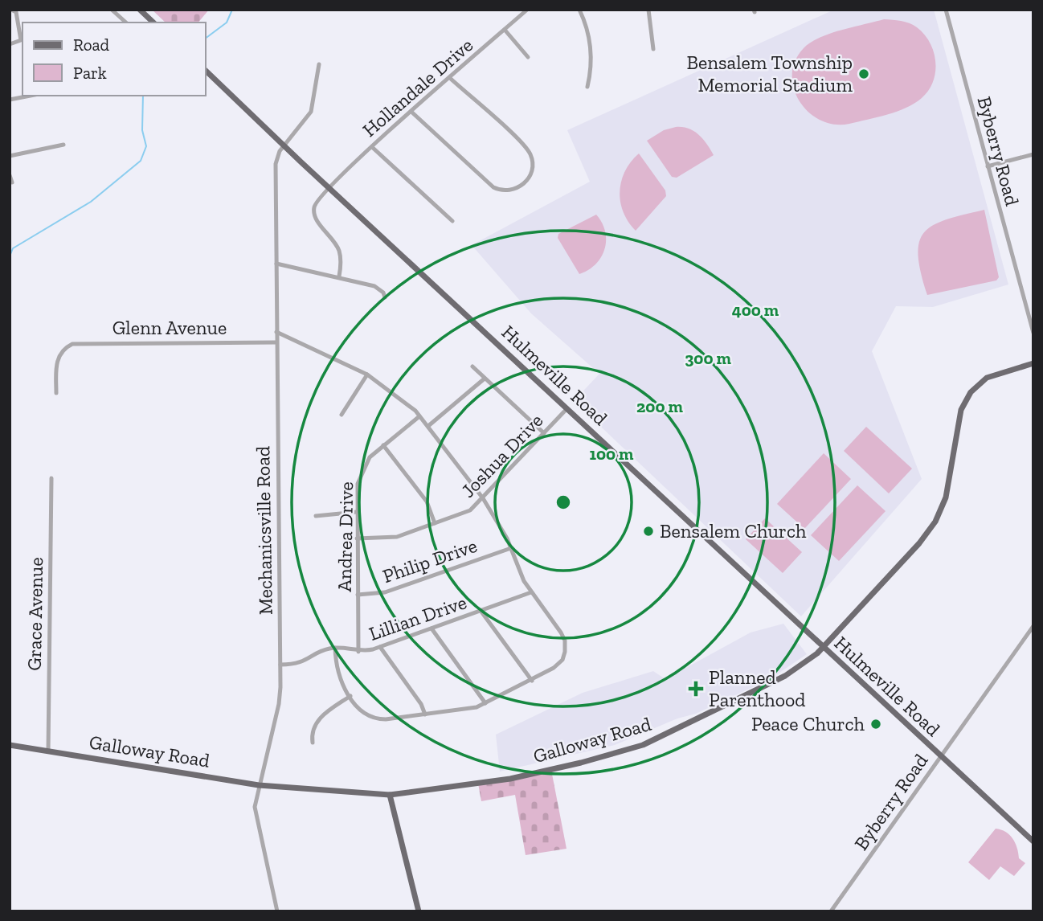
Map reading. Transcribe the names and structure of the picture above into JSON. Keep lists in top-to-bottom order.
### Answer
{
  "streets": {
    "main road": ["Hulmeville Road", "Galloway Road"],
    "street": [
      "Hollandale Drive",
      "Byberry Road",
      "Glenn Avenue",
      "Joshua Drive",
      "Mechanicsville Road",
      "Andrea Drive",
      "Philip Drive",
      "Grace Avenue",
      "Lillian Drive"
    ]
  },
  "crossings": [
    ["Hollandale Drive", "Hulmeville Road"],
    ["Byberry Road", "Hulmeville Road"],
    ["Glenn Avenue", "Mechanicsville Road"],
    ["Hulmeville Road", "Joshua Drive"],
    ["Hulmeville Road", "Mechanicsville Road"],
    ["Hulmeville Road", "Galloway Road"],
    ["Joshua Drive", "Andrea Drive"],
    ["Mechanicsville Road", "Galloway Road"],
    ["Andrea Drive", "Philip Drive"],
    ["Andrea Drive", "Lillian Drive"],
    ["Grace Avenue", "Galloway Road"]
  ],
  "places": {
    "other": ["Bensalem Township Memorial Stadium", "Bensalem Church", "Peace Church"],
    "health": ["Planned Parenthood"]
  },
  "legend": ["Road", "Park"],
  "rings": [
    "400 m",
    "300 m",
    "200 m",
    "100 m"
  ]
}
